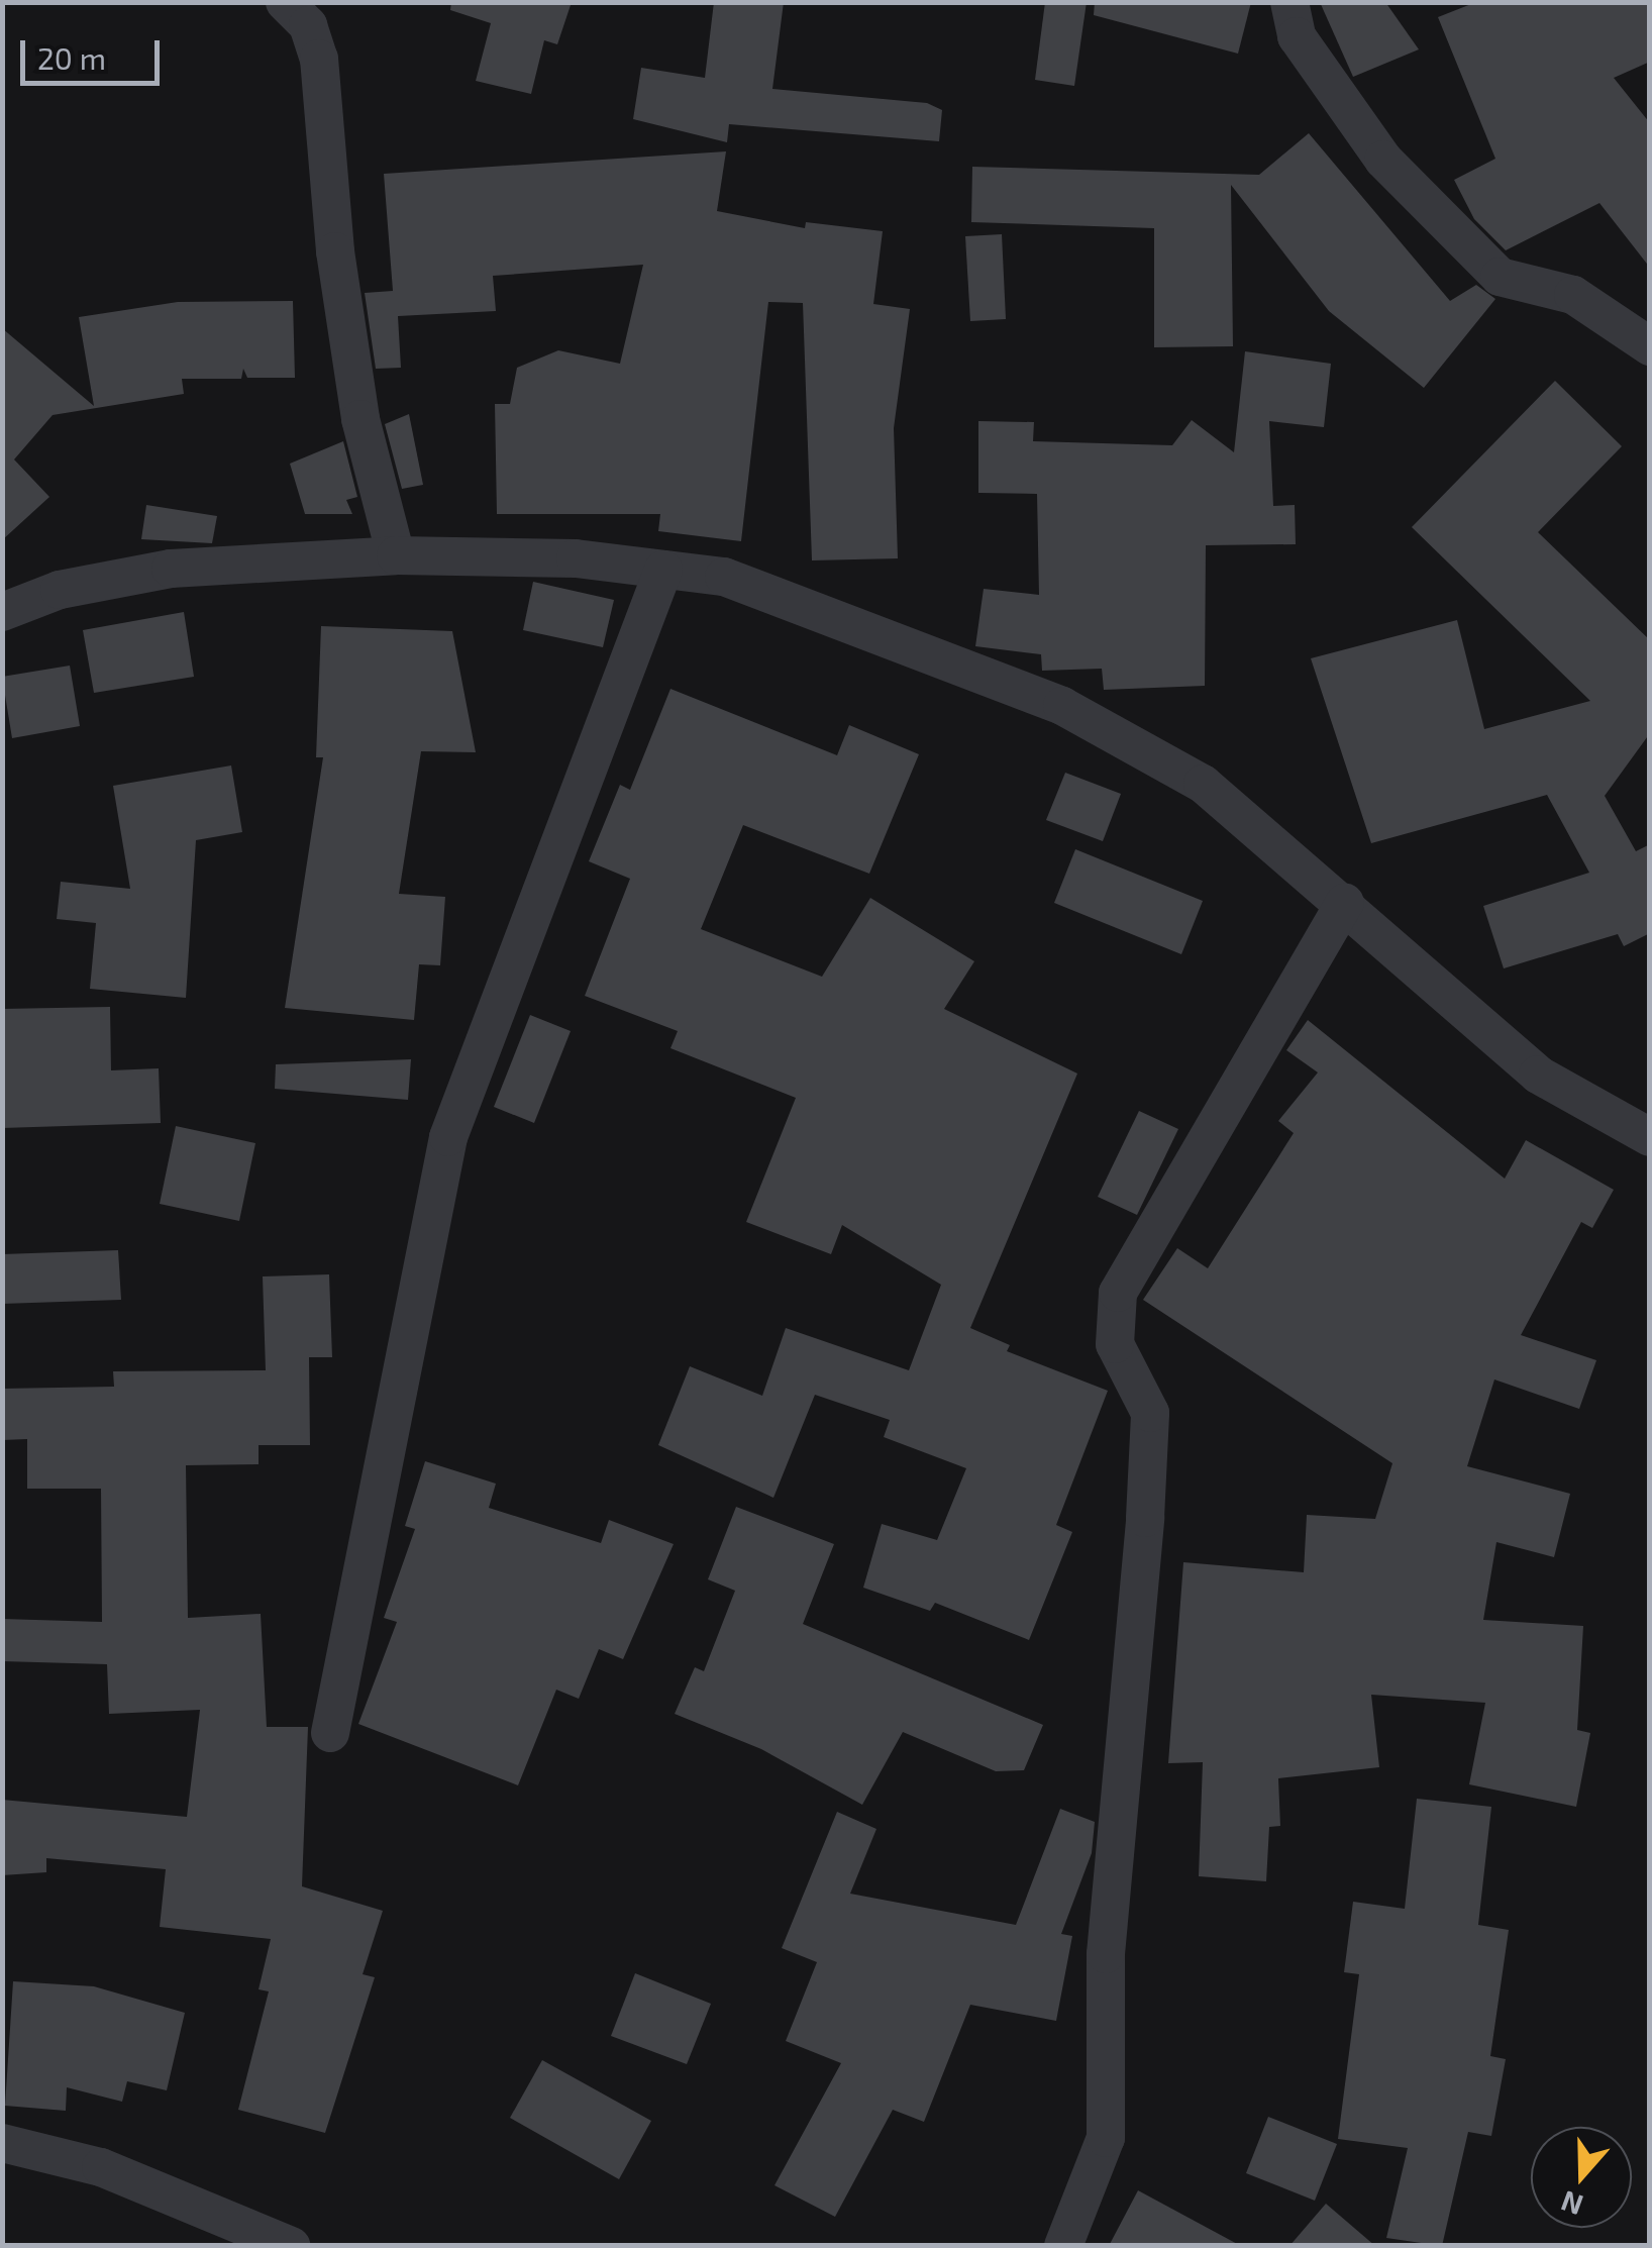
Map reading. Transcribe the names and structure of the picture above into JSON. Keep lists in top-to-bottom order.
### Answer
{
  "scale_bar": "20 m",
  "north": "bottom"
}
